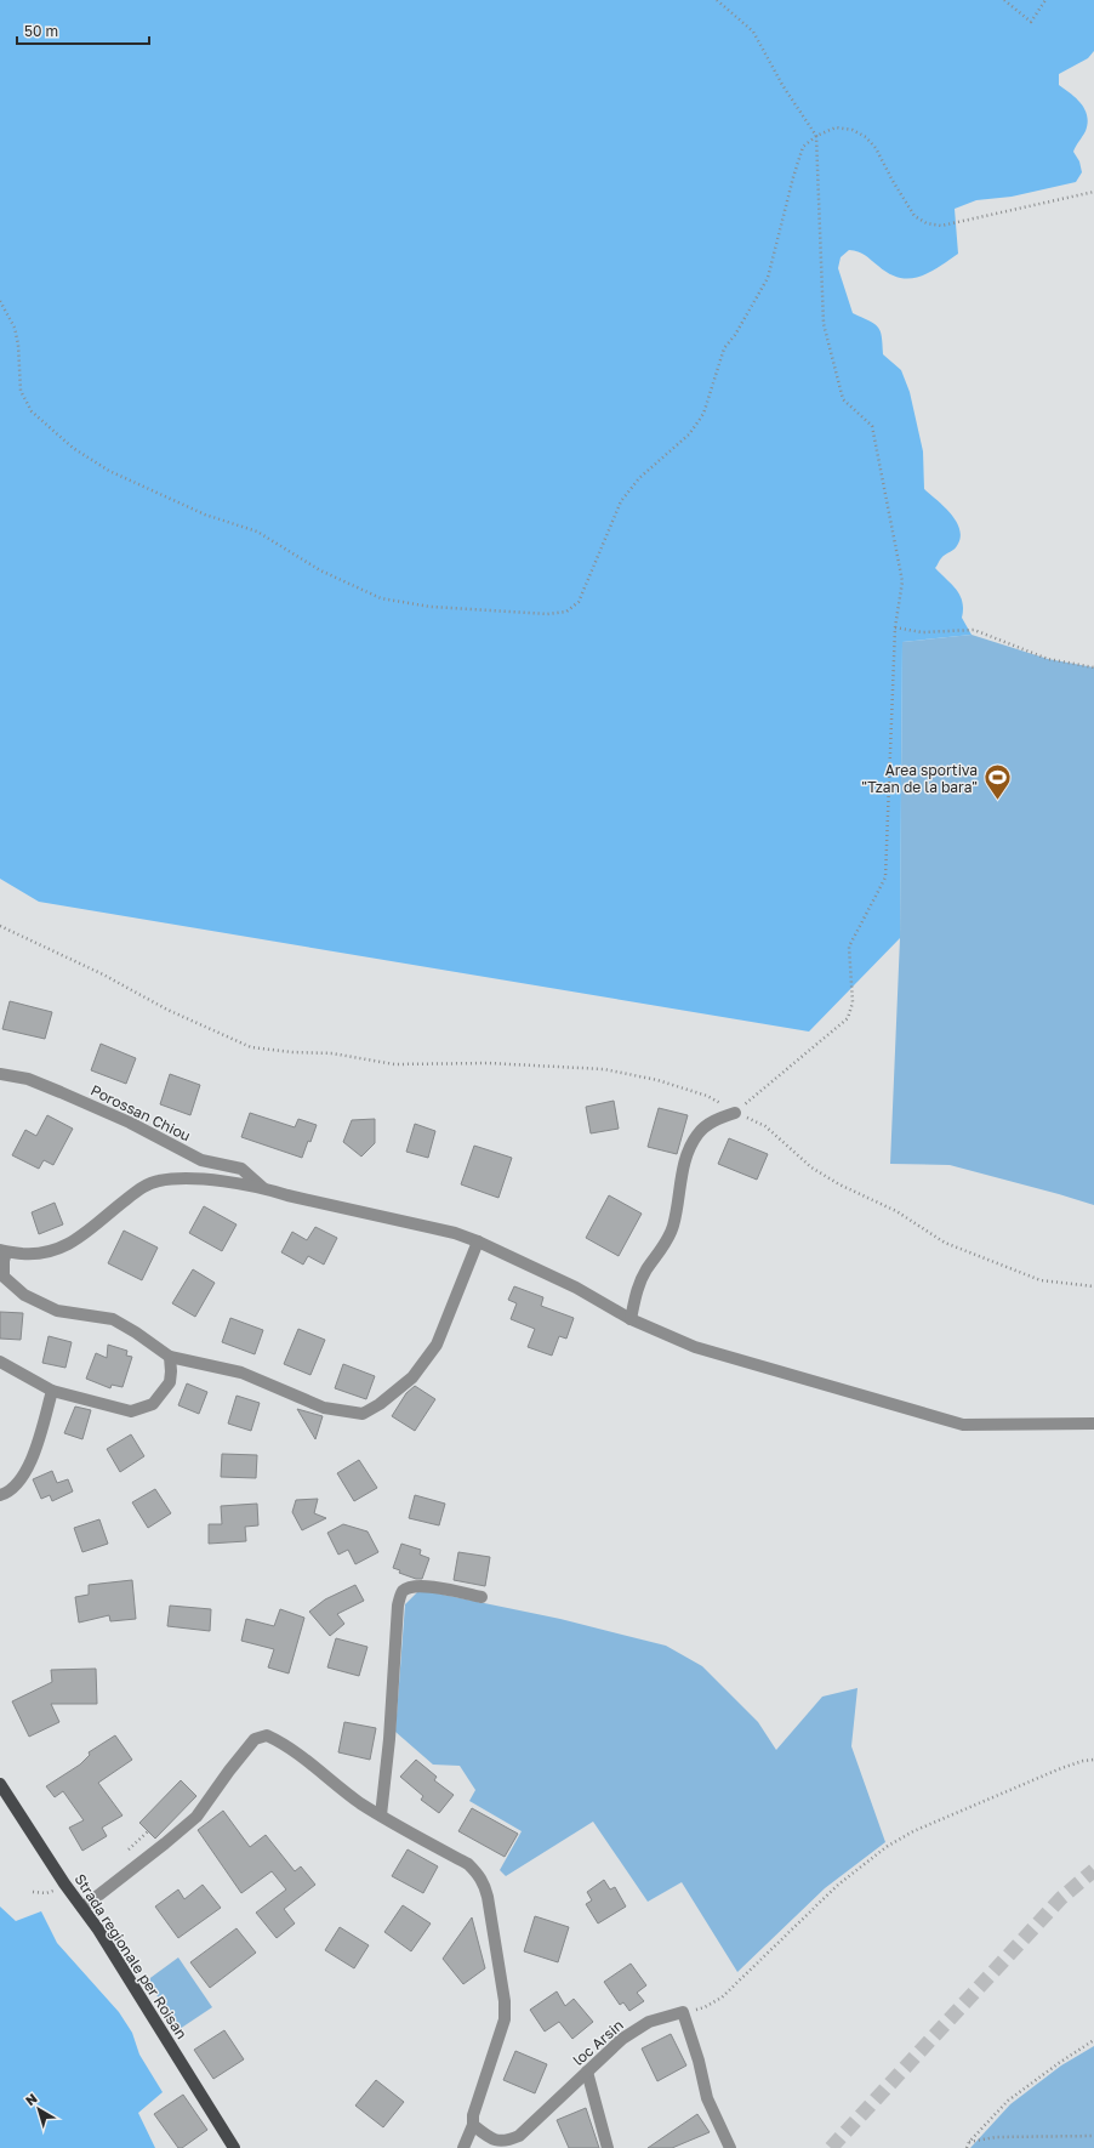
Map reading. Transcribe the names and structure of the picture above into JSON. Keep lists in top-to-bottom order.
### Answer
{
  "streets": {
    "main road": ["Strada regionale per Roisan"],
    "street": ["Porossan Chiou", "loc Arsin"]
  },
  "places": {
    "sports": ["Area sportiva \"Tzan de la bara\""]
  },
  "scale_bar": "50 m",
  "north": "top left"
}
